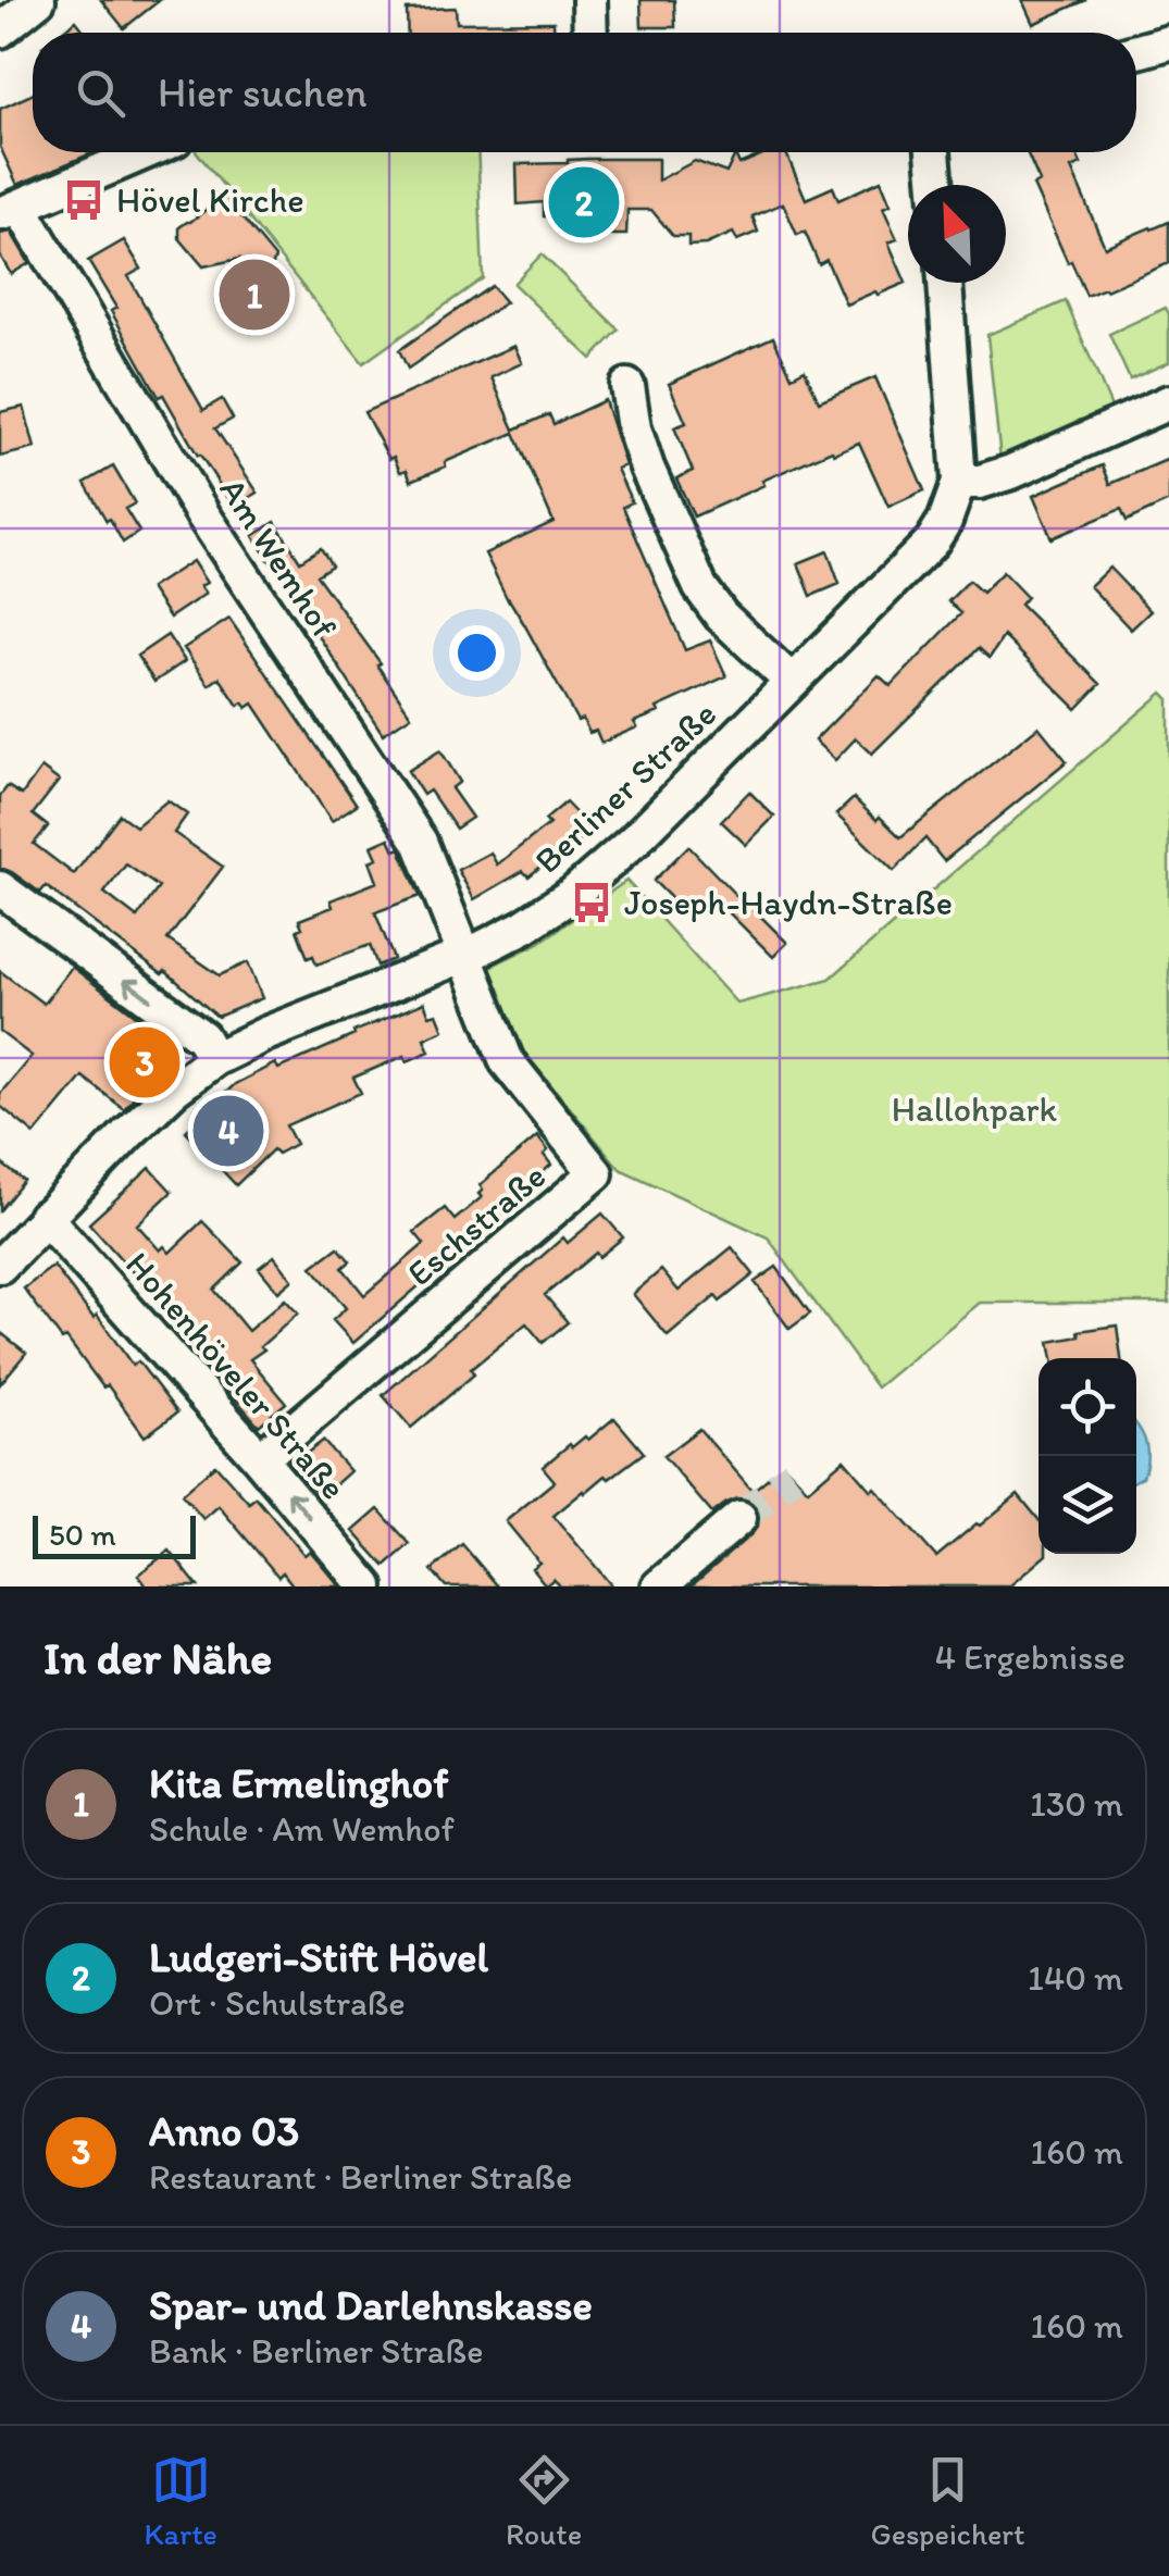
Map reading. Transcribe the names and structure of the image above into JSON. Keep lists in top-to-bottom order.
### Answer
{
  "streets": {
    "street": [
      "Am Wemhof",
      "Berliner Straße",
      "Eschstraße",
      "Hohenhöveler Straße"
    ]
  },
  "crossings": [
    ["Am Wemhof", "Berliner Straße"],
    ["Am Wemhof", "Eschstraße"],
    ["Berliner Straße", "Eschstraße"],
    ["Berliner Straße", "Hohenhöveler Straße"],
    ["Eschstraße", "Hohenhöveler Straße"]
  ],
  "parks": ["Hallohpark"],
  "places": {
    "bus stop": ["Hövel Kirche", "Joseph-Haydn-Straße"]
  },
  "scale_bar": "50 m",
  "north": "top left",
  "page": {
    "search": "Hier suchen",
    "pins": [
      "2",
      "1",
      "3",
      "4"
    ],
    "scale": "50 m",
    "heading": ["In der Nähe", "4 Ergebnisse"],
    "list": [
      {
        "mark": "1",
        "name": "Kita Ermelinghof",
        "note": "Schule · Am Wemhof",
        "value": "130 m"
      },
      {
        "mark": "2",
        "name": "Ludgeri-Stift Hövel",
        "note": "Ort · Schulstraße",
        "value": "140 m"
      },
      {
        "mark": "3",
        "name": "Anno 03",
        "note": "Restaurant · Berliner Straße",
        "value": "160 m"
      },
      {
        "mark": "4",
        "name": "Spar- und Darlehnskasse",
        "note": "Bank · Berliner Straße",
        "value": "160 m"
      }
    ],
    "nav": ["Karte", "Route", "Gespeichert"]
  }
}
